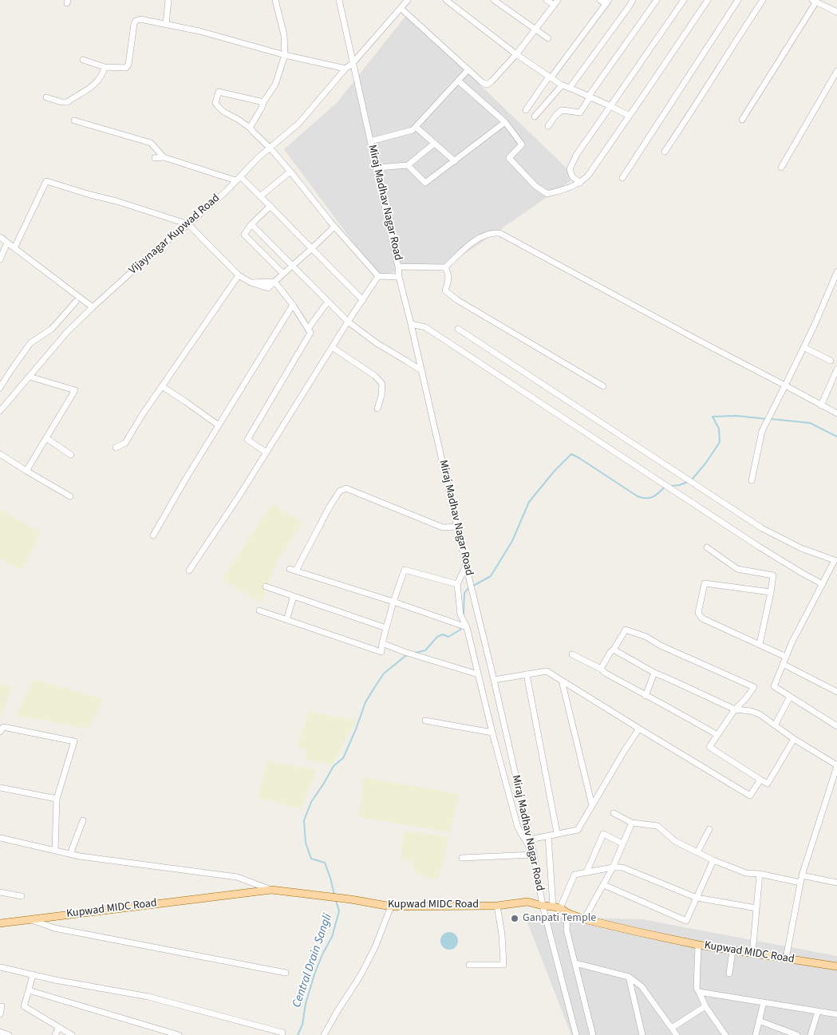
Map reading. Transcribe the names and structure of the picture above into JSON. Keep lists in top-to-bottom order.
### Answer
{
  "streets": {
    "main road": ["Kupwad MIDC Road"],
    "street": ["Miraj Madhav Nagar Road", "Vijaynagar Kupwad Road"]
  },
  "crossings": [
    ["Miraj Madhav Nagar Road", "Vijaynagar Kupwad Road"],
    ["Miraj Madhav Nagar Road", "Kupwad MIDC Road"]
  ],
  "water": ["Central Drain Sangli"],
  "places": ["Ganpati Temple"]
}
